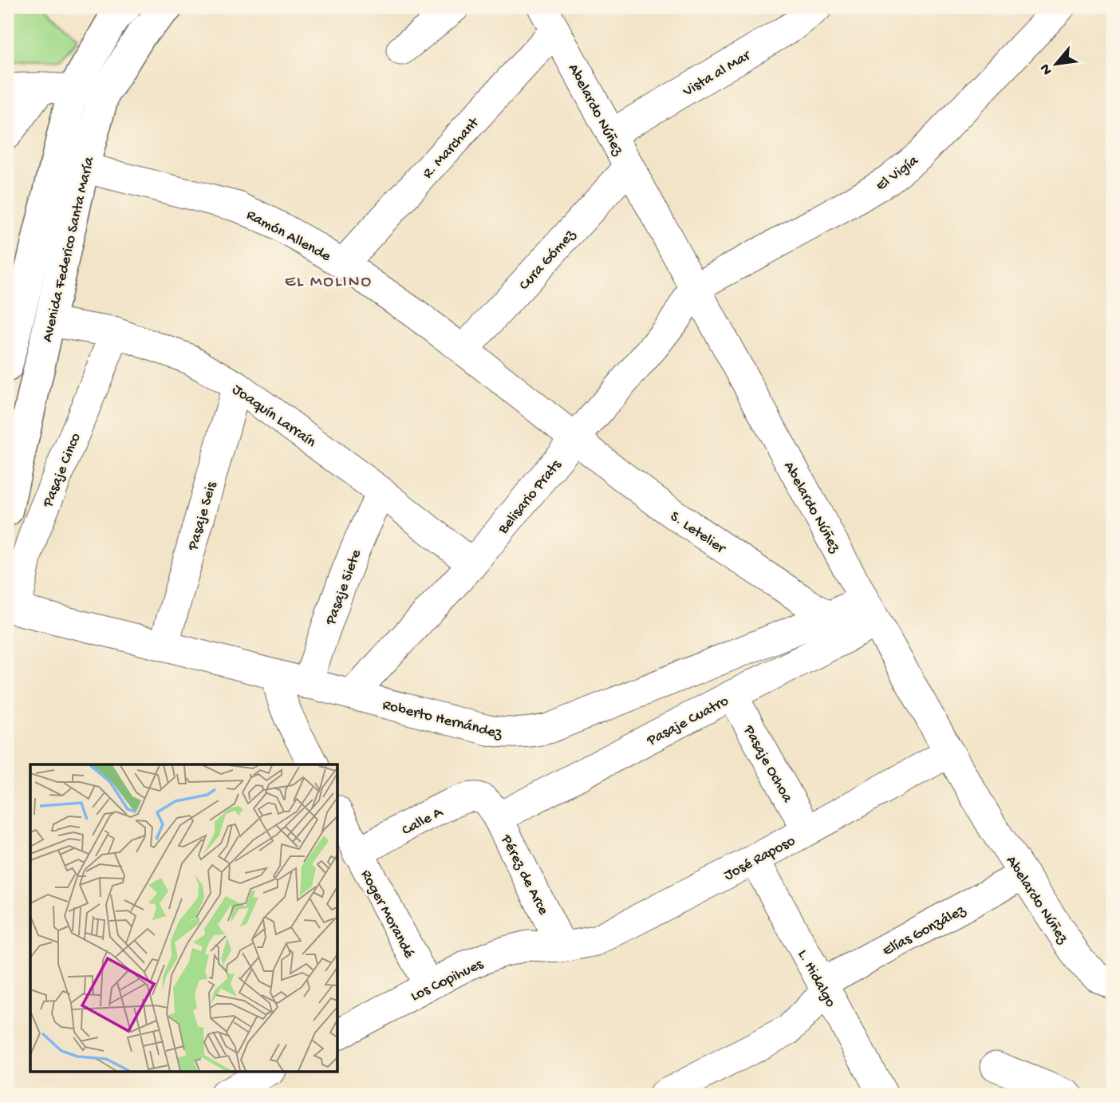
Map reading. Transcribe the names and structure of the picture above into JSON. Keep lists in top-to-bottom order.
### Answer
{
  "streets": {
    "main road": ["Avenida Federico Santa María"],
    "street": [
      "Vista al Mar",
      "Abelardo Núñez",
      "R. Marchant",
      "El Vigía",
      "Ramón Allende",
      "Cura Gómez",
      "Joaquín Larraín",
      "Pasaje Cinco",
      "Belisario Prats",
      "Pasaje Seis",
      "S. Letelier",
      "Pasaje Siete",
      "Roberto Hernández",
      "Pasaje Cuatro",
      "Pasaje Ochoa",
      "Calle A",
      "José Raposo",
      "Pérez de Arce",
      "Roger Morandé",
      "Elías González",
      "L. Hidalgo",
      "Los Copihues"
    ]
  },
  "crossings": [
    ["Vista al Mar", "Abelardo Núñez"],
    ["Abelardo Núñez", "R. Marchant"],
    ["Abelardo Núñez", "El Vigía"],
    ["Abelardo Núñez", "Cura Gómez"],
    ["Abelardo Núñez", "Belisario Prats"],
    ["Abelardo Núñez", "Roberto Hernández"],
    ["Abelardo Núñez", "Pasaje Cuatro"],
    ["Abelardo Núñez", "José Raposo"],
    ["Abelardo Núñez", "Elías González"],
    ["R. Marchant", "Ramón Allende"],
    ["El Vigía", "Belisario Prats"],
    ["Ramón Allende", "Avenida Federico Santa María"],
    ["Ramón Allende", "Cura Gómez"],
    ["Ramón Allende", "Belisario Prats"],
    ["Ramón Allende", "S. Letelier"],
    ["Avenida Federico Santa María", "Joaquín Larraín"],
    ["Joaquín Larraín", "Pasaje Cinco"],
    ["Joaquín Larraín", "Belisario Prats"],
    ["Joaquín Larraín", "Pasaje Seis"],
    ["Joaquín Larraín", "Pasaje Siete"],
    ["Pasaje Cinco", "Roberto Hernández"],
    ["Belisario Prats", "S. Letelier"],
    ["Belisario Prats", "Roberto Hernández"],
    ["Pasaje Seis", "Roberto Hernández"],
    ["S. Letelier", "Roberto Hernández"],
    ["Pasaje Siete", "Roberto Hernández"],
    ["Roberto Hernández", "Pasaje Cuatro"],
    ["Pasaje Cuatro", "Pasaje Ochoa"],
    ["Pasaje Cuatro", "Calle A"],
    ["Pasaje Cuatro", "Pérez de Arce"],
    ["Pasaje Ochoa", "José Raposo"],
    ["Calle A", "Pérez de Arce"],
    ["Calle A", "Roger Morandé"],
    ["José Raposo", "Pérez de Arce"],
    ["José Raposo", "L. Hidalgo"],
    ["José Raposo", "Los Copihues"],
    ["Pérez de Arce", "Los Copihues"],
    ["Roger Morandé", "Los Copihues"],
    ["Elías González", "L. Hidalgo"]
  ],
  "districts": ["EL MOLINO"],
  "north": "bottom left"
}
